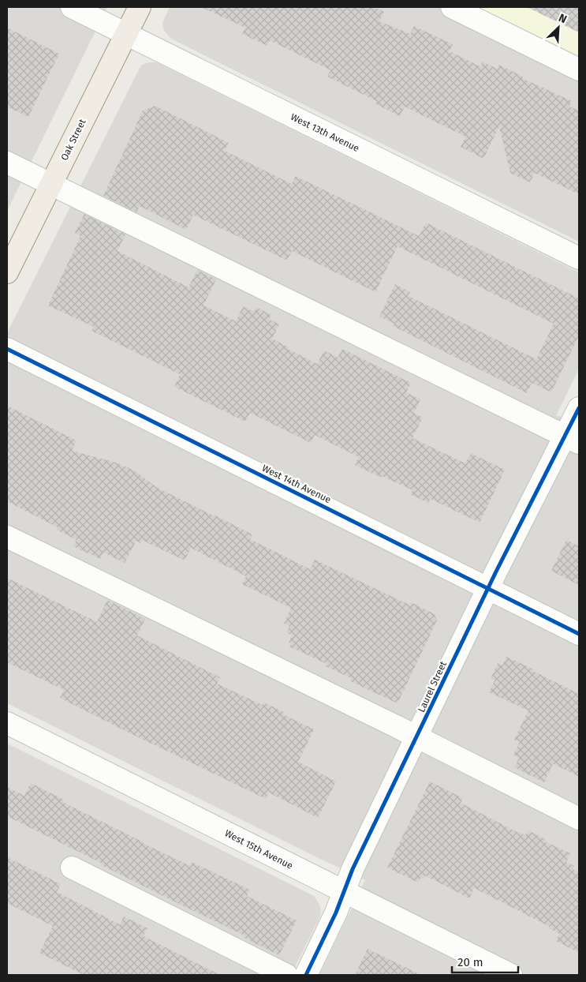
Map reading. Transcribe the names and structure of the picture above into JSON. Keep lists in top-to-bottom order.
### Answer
{
  "streets": {
    "main road": ["Oak Street"],
    "street": [
      "West 13th Avenue",
      "West 14th Avenue",
      "Laurel Street",
      "West 15th Avenue"
    ]
  },
  "crossings": [
    ["West 13th Avenue", "Oak Street"],
    ["West 14th Avenue", "Laurel Street"],
    ["Laurel Street", "West 15th Avenue"]
  ],
  "scale_bar": "20 m",
  "north": "top right"
}
